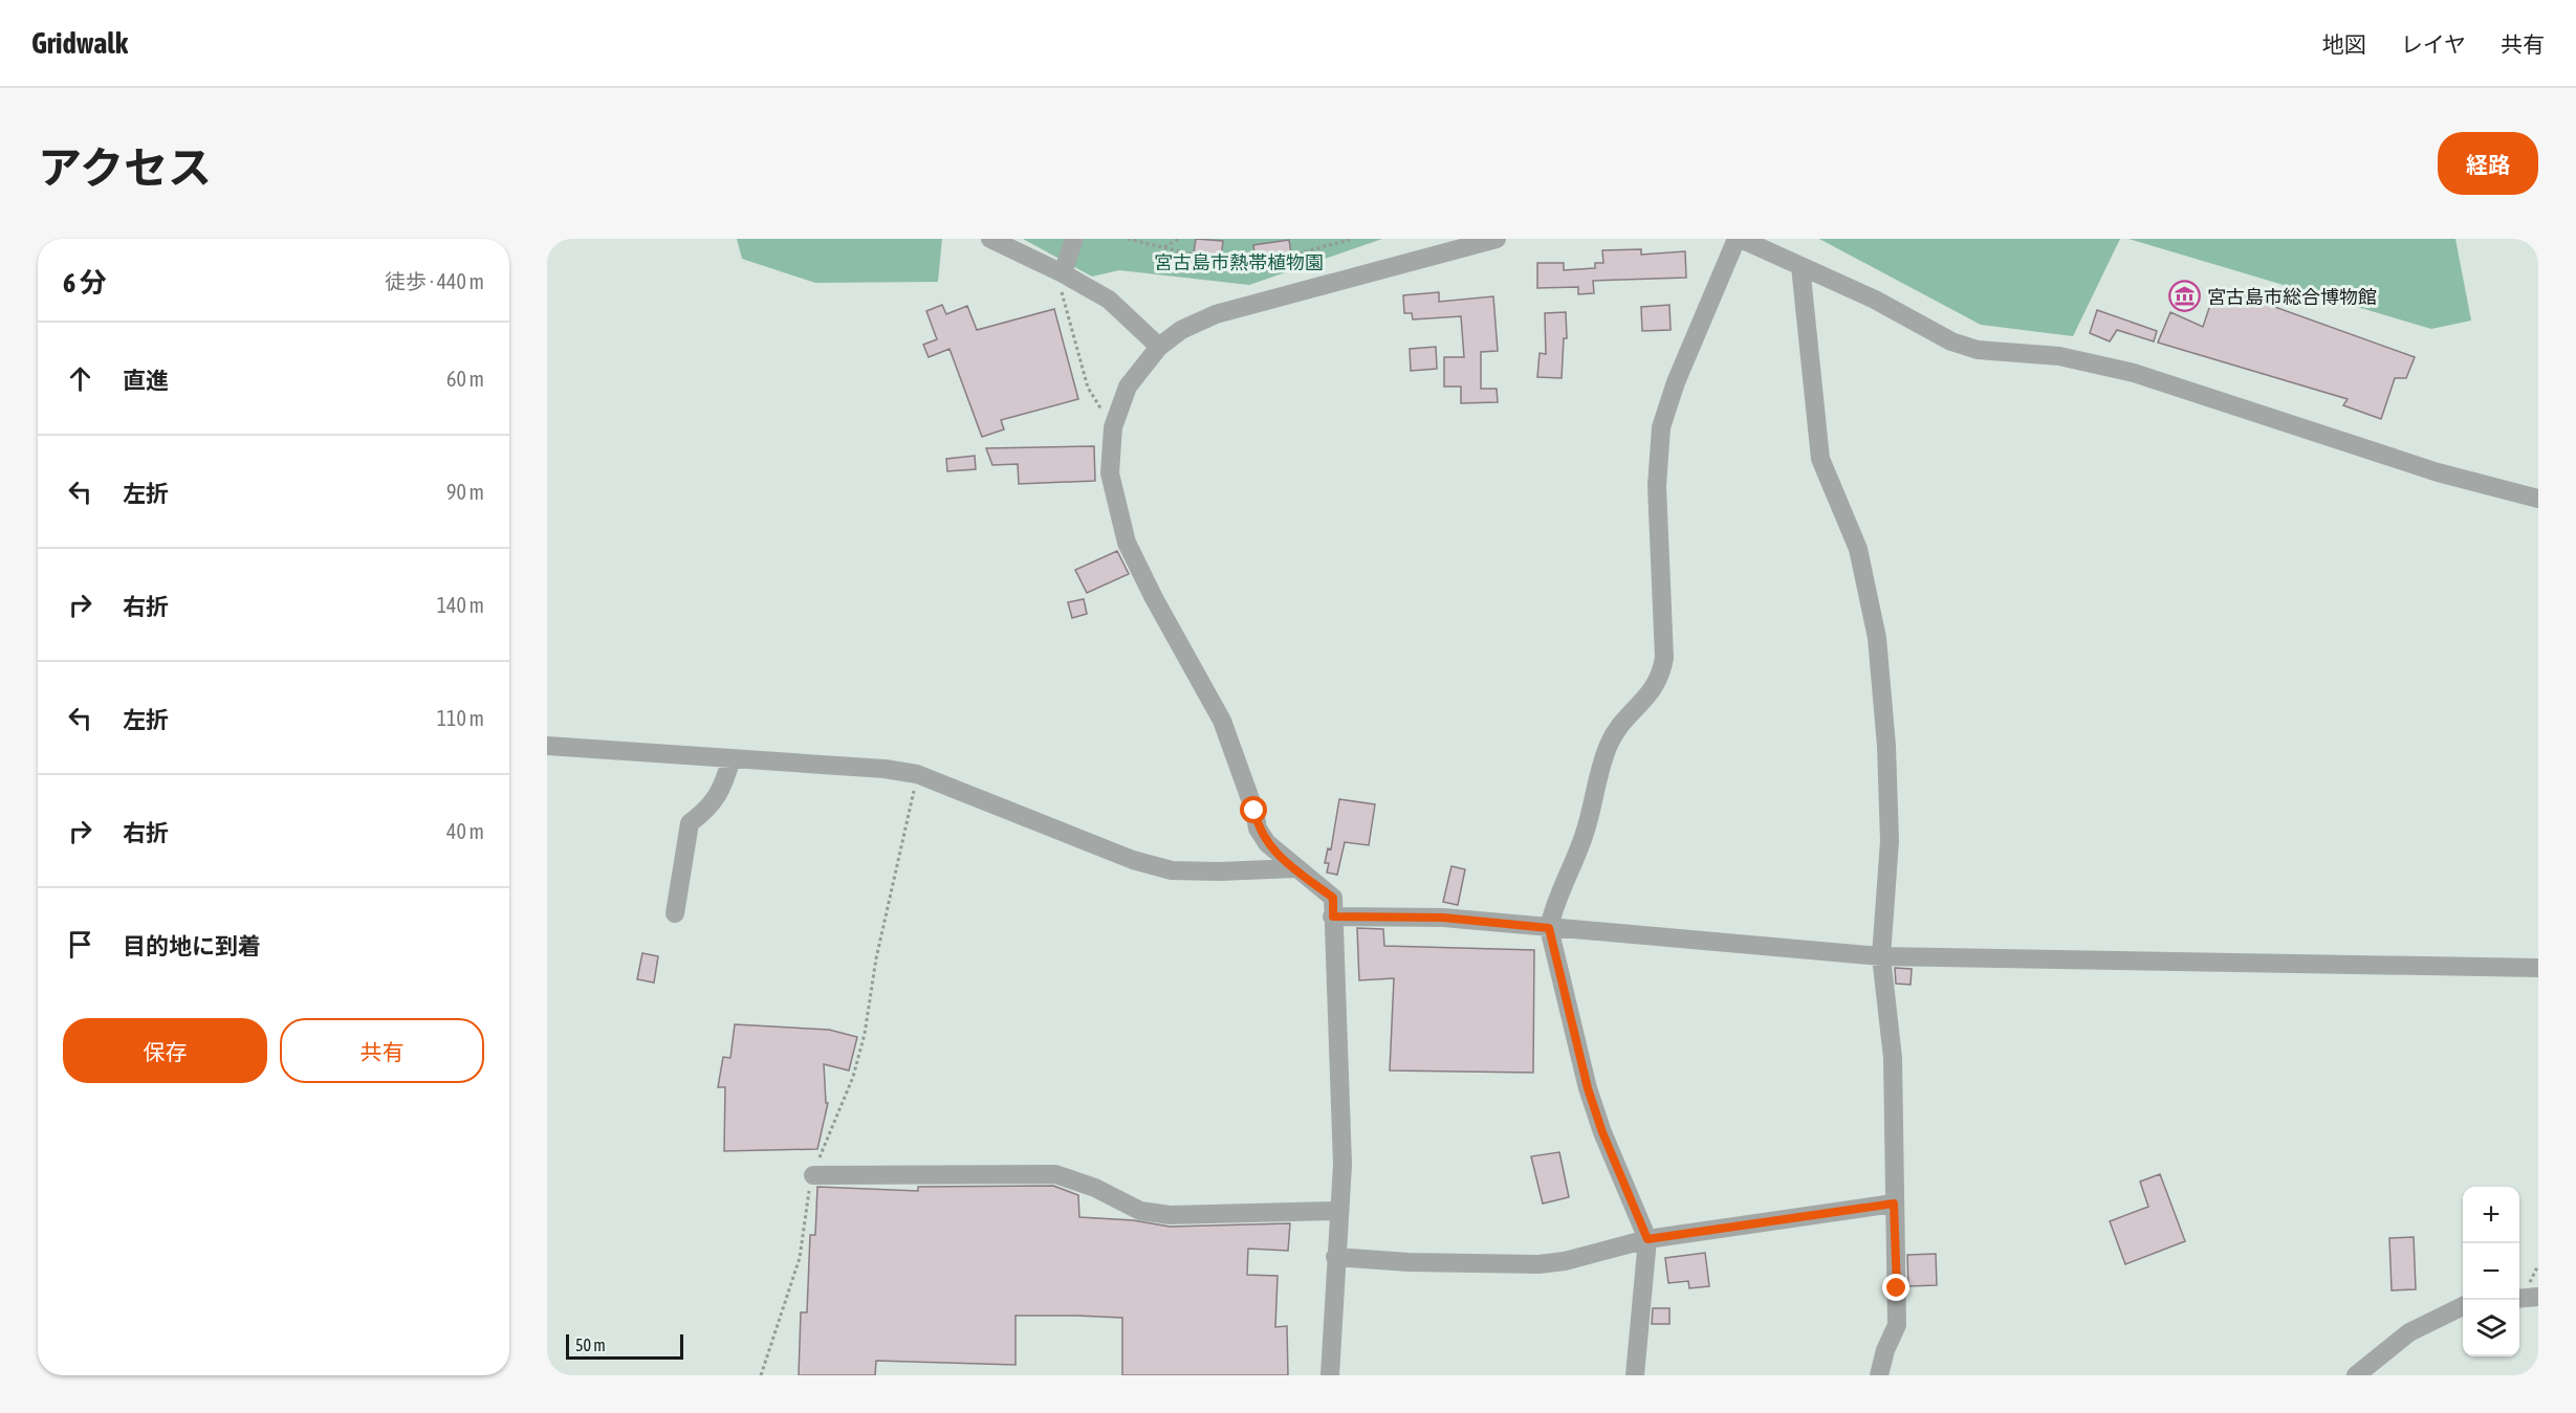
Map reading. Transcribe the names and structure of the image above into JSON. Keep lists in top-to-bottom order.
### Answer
{
  "parks": ["宮古島市熱帯植物園"],
  "places": {
    "museum": ["宮古島市総合博物館"]
  },
  "scale_bar": "50 m",
  "page": {
    "header": "Gridwalk",
    "nav": ["地図", "レイヤ", "共有"],
    "title": "アクセス",
    "buttons": [
      "経路",
      ["保存", "共有"]
    ],
    "heading": ["6 分", "徒歩 · 440 m"],
    "list": [
      ["直進", "60 m"],
      ["左折", "90 m"],
      ["右折", "140 m"],
      ["左折", "110 m"],
      ["右折", "40 m"],
      "目的地に到着"
    ],
    "map_buttons": ["+", "−"],
    "scale": "50 m"
  }
}
